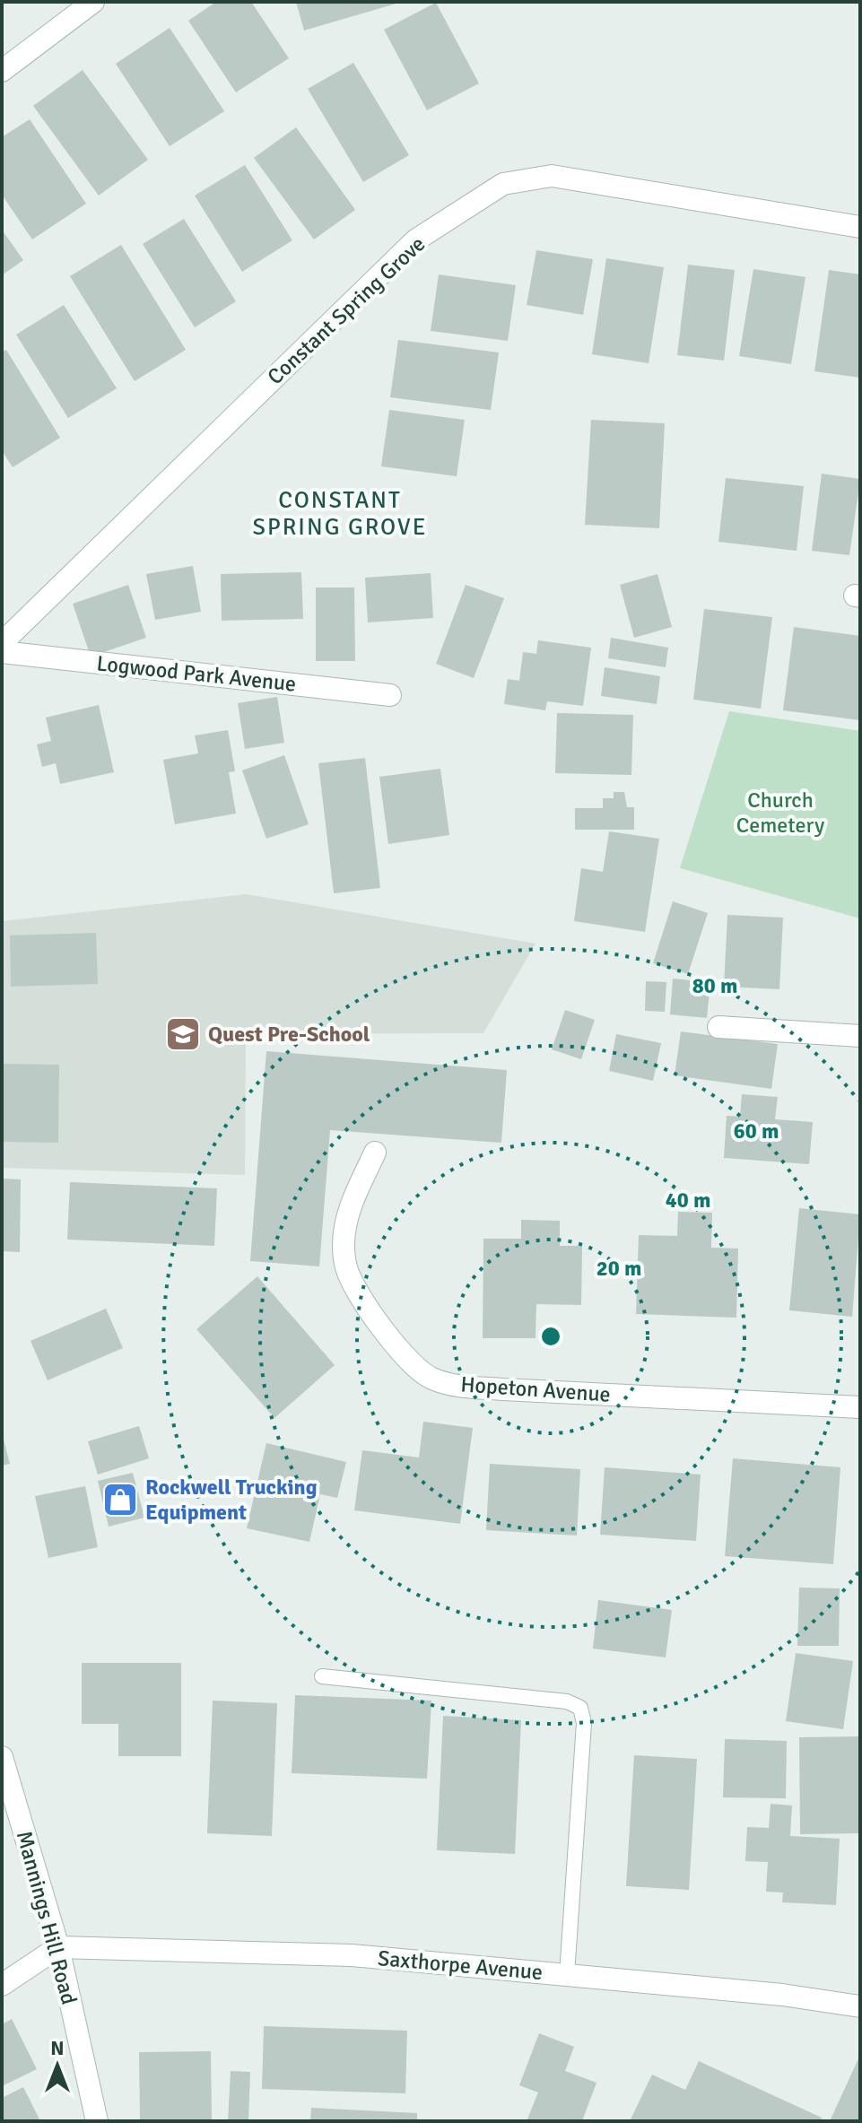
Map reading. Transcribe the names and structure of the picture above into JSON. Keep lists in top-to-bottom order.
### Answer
{
  "streets": {
    "street": [
      "Constant Spring Grove",
      "Logwood Park Avenue",
      "Hopeton Avenue",
      "Mannings Hill Road",
      "Saxthorpe Avenue"
    ]
  },
  "crossings": [
    ["Mannings Hill Road", "Saxthorpe Avenue"]
  ],
  "districts": ["CONSTANT SPRING GROVE"],
  "parks": ["Church Cemetery"],
  "places": {
    "school or university": ["Quest Pre-School"],
    "shop": ["Rockwell Trucking Equipment"]
  },
  "north": "top",
  "rings": [
    "80 m",
    "60 m",
    "40 m",
    "20 m"
  ]
}
